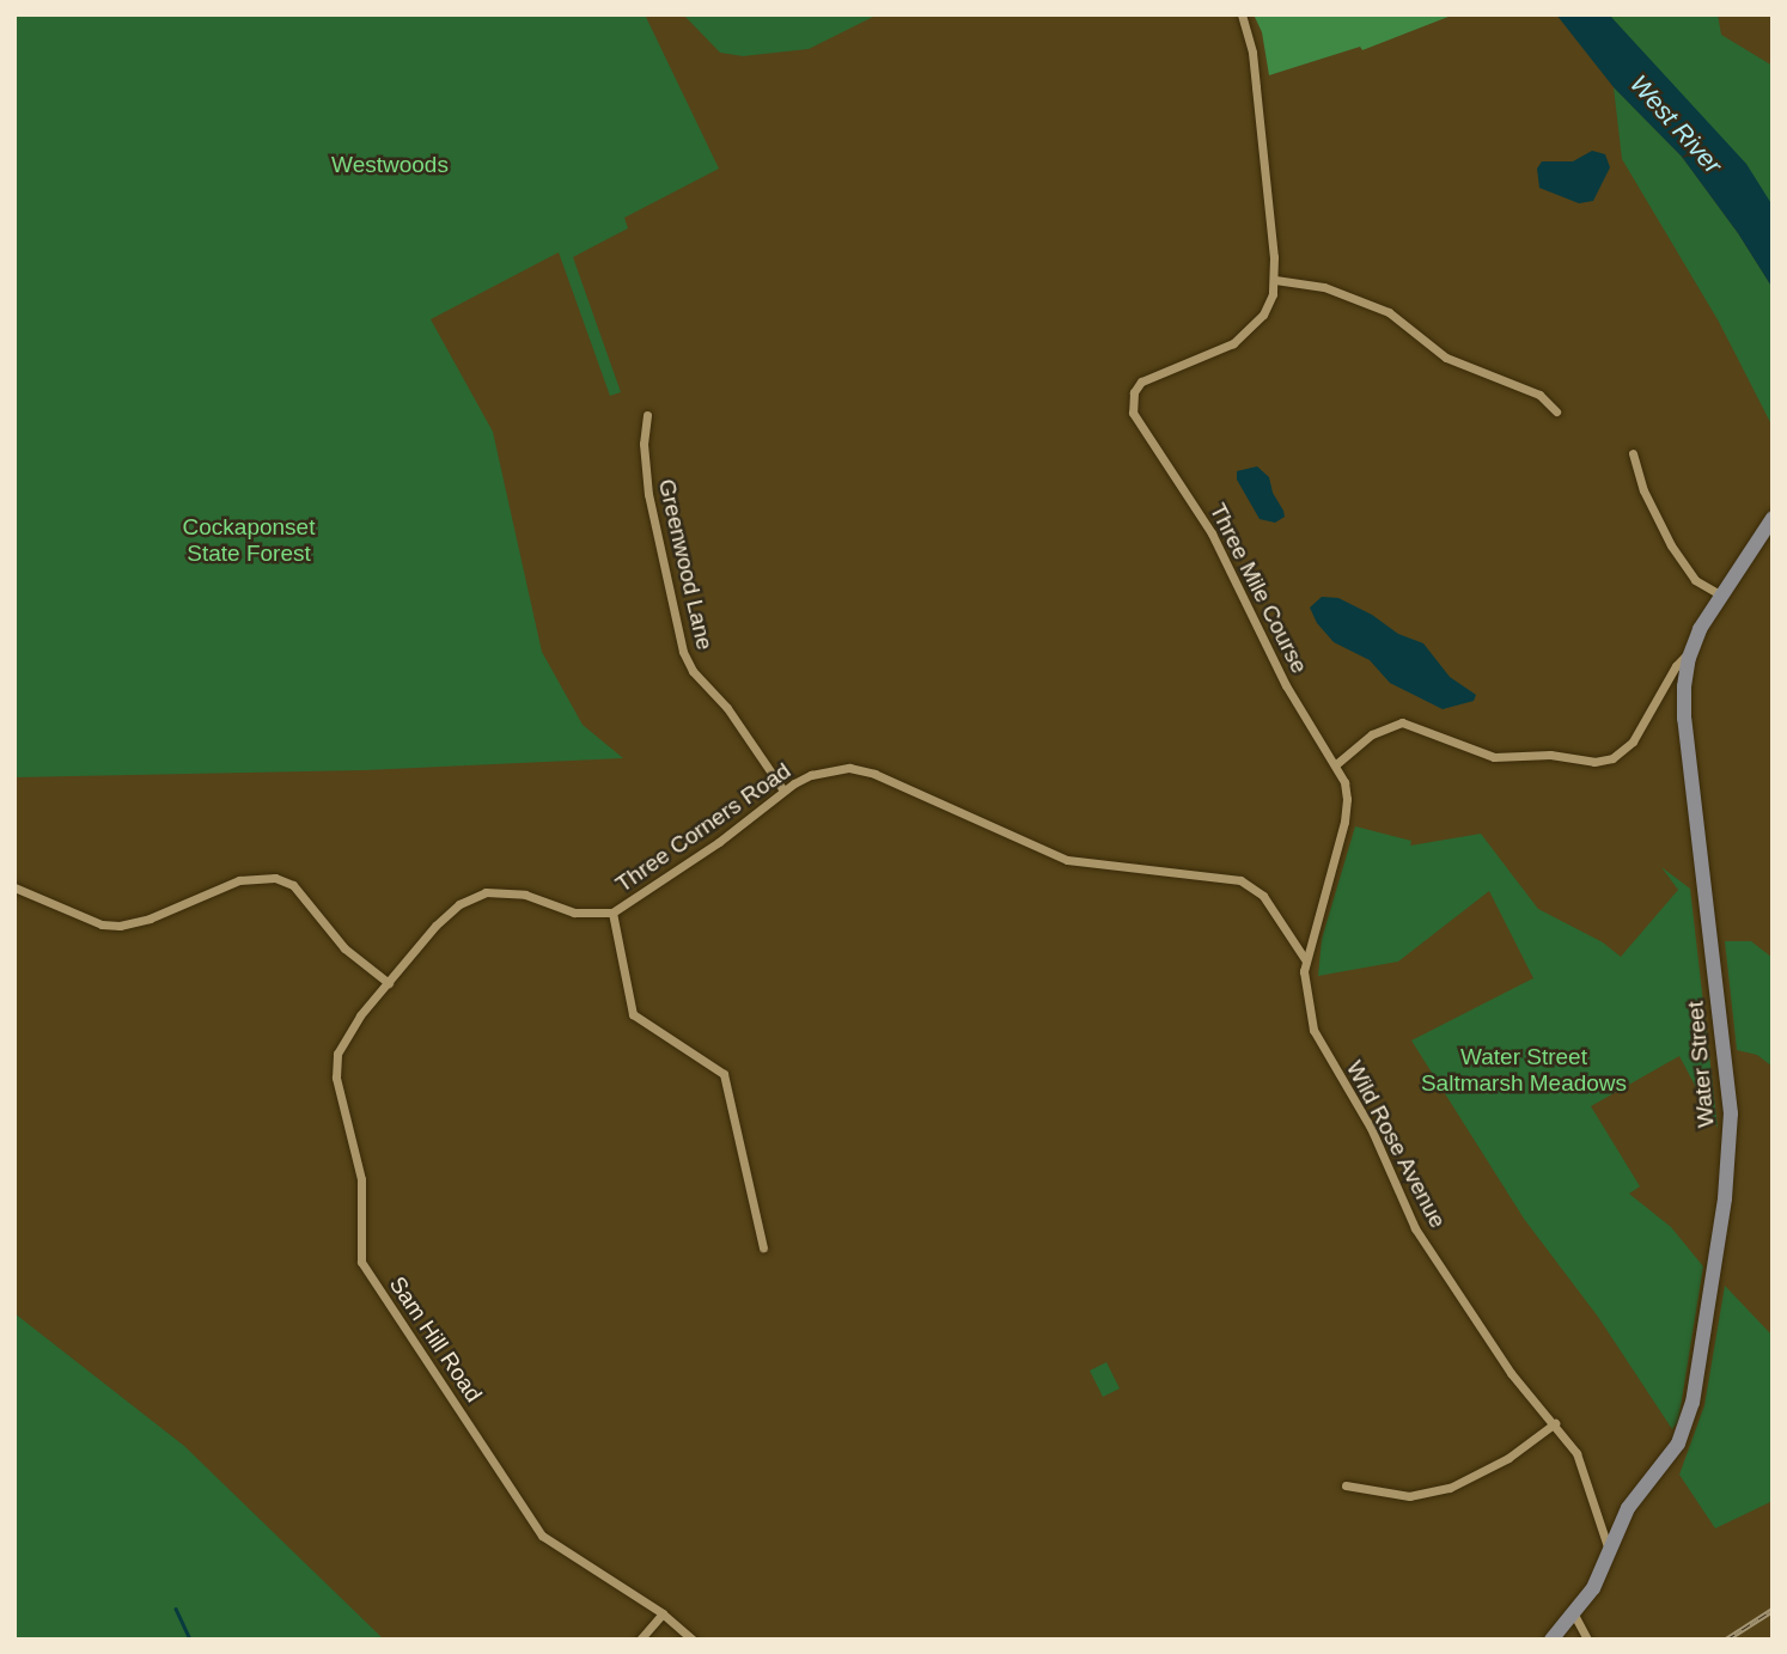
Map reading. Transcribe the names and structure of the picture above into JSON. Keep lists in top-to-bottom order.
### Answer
{
  "streets": {
    "main road": ["Water Street"],
    "street": [
      "Greenwood Lane",
      "Three Mile Course",
      "Three Corners Road",
      "Wild Rose Avenue",
      "Sam Hill Road"
    ]
  },
  "crossings": [
    ["Greenwood Lane", "Three Corners Road"],
    ["Three Mile Course", "Wild Rose Avenue"],
    ["Three Corners Road", "Wild Rose Avenue"],
    ["Three Corners Road", "Sam Hill Road"],
    ["Water Street", "Wild Rose Avenue"]
  ],
  "water": ["West River"],
  "parks": ["Westwoods", "Cockaponset State Forest", "Water Street Saltmarsh Meadows"]
}
